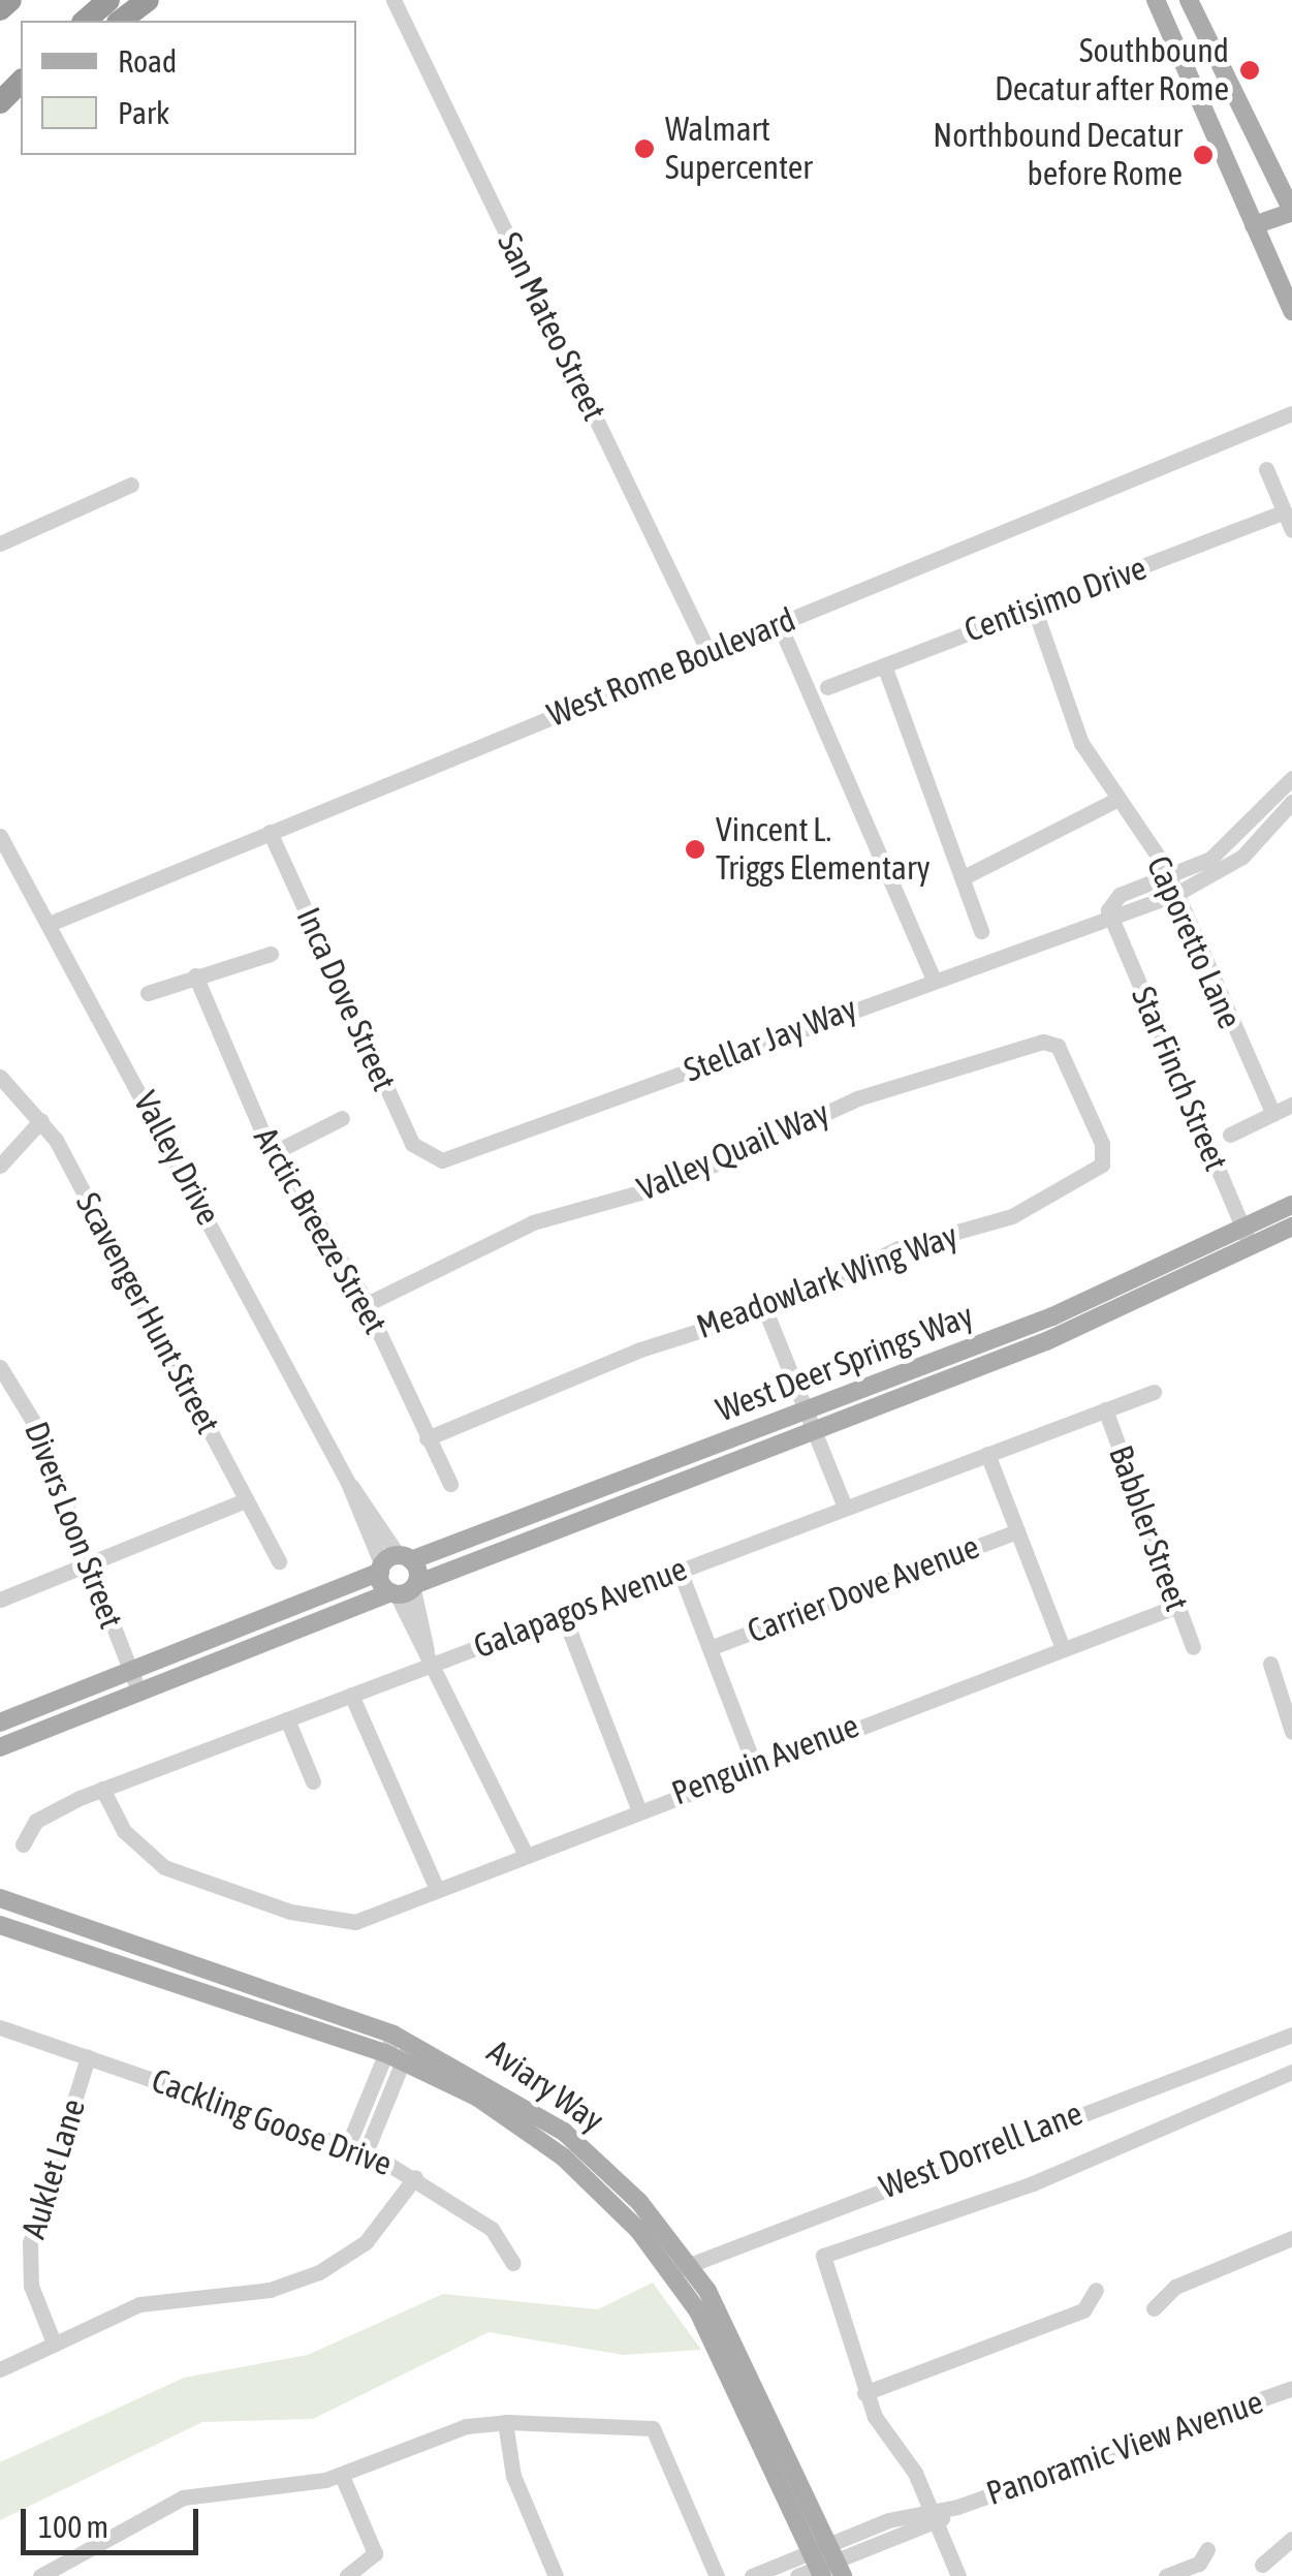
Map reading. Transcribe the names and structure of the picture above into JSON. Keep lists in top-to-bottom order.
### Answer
{
  "streets": {
    "main road": ["West Deer Springs Way", "Aviary Way"],
    "street": [
      "San Mateo Street",
      "Centisimo Drive",
      "West Rome Boulevard",
      "Caporetto Lane",
      "Inca Dove Street",
      "Stellar Jay Way",
      "Star Finch Street",
      "Valley Quail Way",
      "Valley Drive",
      "Arctic Breeze Street",
      "Meadowlark Wing Way",
      "Scavenger Hunt Street",
      "Divers Loon Street",
      "Babbler Street",
      "Carrier Dove Avenue",
      "Galapagos Avenue",
      "Penguin Avenue",
      "Cackling Goose Drive",
      "West Dorrell Lane",
      "Auklet Lane",
      "Panoramic View Avenue"
    ]
  },
  "crossings": [
    ["San Mateo Street", "West Rome Boulevard"],
    ["Centisimo Drive", "Caporetto Lane"],
    ["West Rome Boulevard", "Inca Dove Street"],
    ["West Rome Boulevard", "Valley Drive"],
    ["Inca Dove Street", "Stellar Jay Way"],
    ["Stellar Jay Way", "Star Finch Street"],
    ["Star Finch Street", "West Deer Springs Way"],
    ["Valley Quail Way", "Arctic Breeze Street"],
    ["Valley Quail Way", "Meadowlark Wing Way"],
    ["Valley Drive", "West Deer Springs Way"],
    ["Arctic Breeze Street", "Meadowlark Wing Way"],
    ["West Deer Springs Way", "Divers Loon Street"],
    ["Babbler Street", "Galapagos Avenue"],
    ["Babbler Street", "Penguin Avenue"],
    ["Galapagos Avenue", "Penguin Avenue"],
    ["Aviary Way", "West Dorrell Lane"],
    ["Aviary Way", "Panoramic View Avenue"],
    ["Cackling Goose Drive", "Auklet Lane"]
  ],
  "places": [
    "Southbound Decatur after Rome",
    "Walmart Supercenter",
    "Northbound Decatur before Rome",
    "Vincent L. Triggs Elementary"
  ],
  "legend": ["Road", "Park"],
  "scale_bar": "100 m"
}
